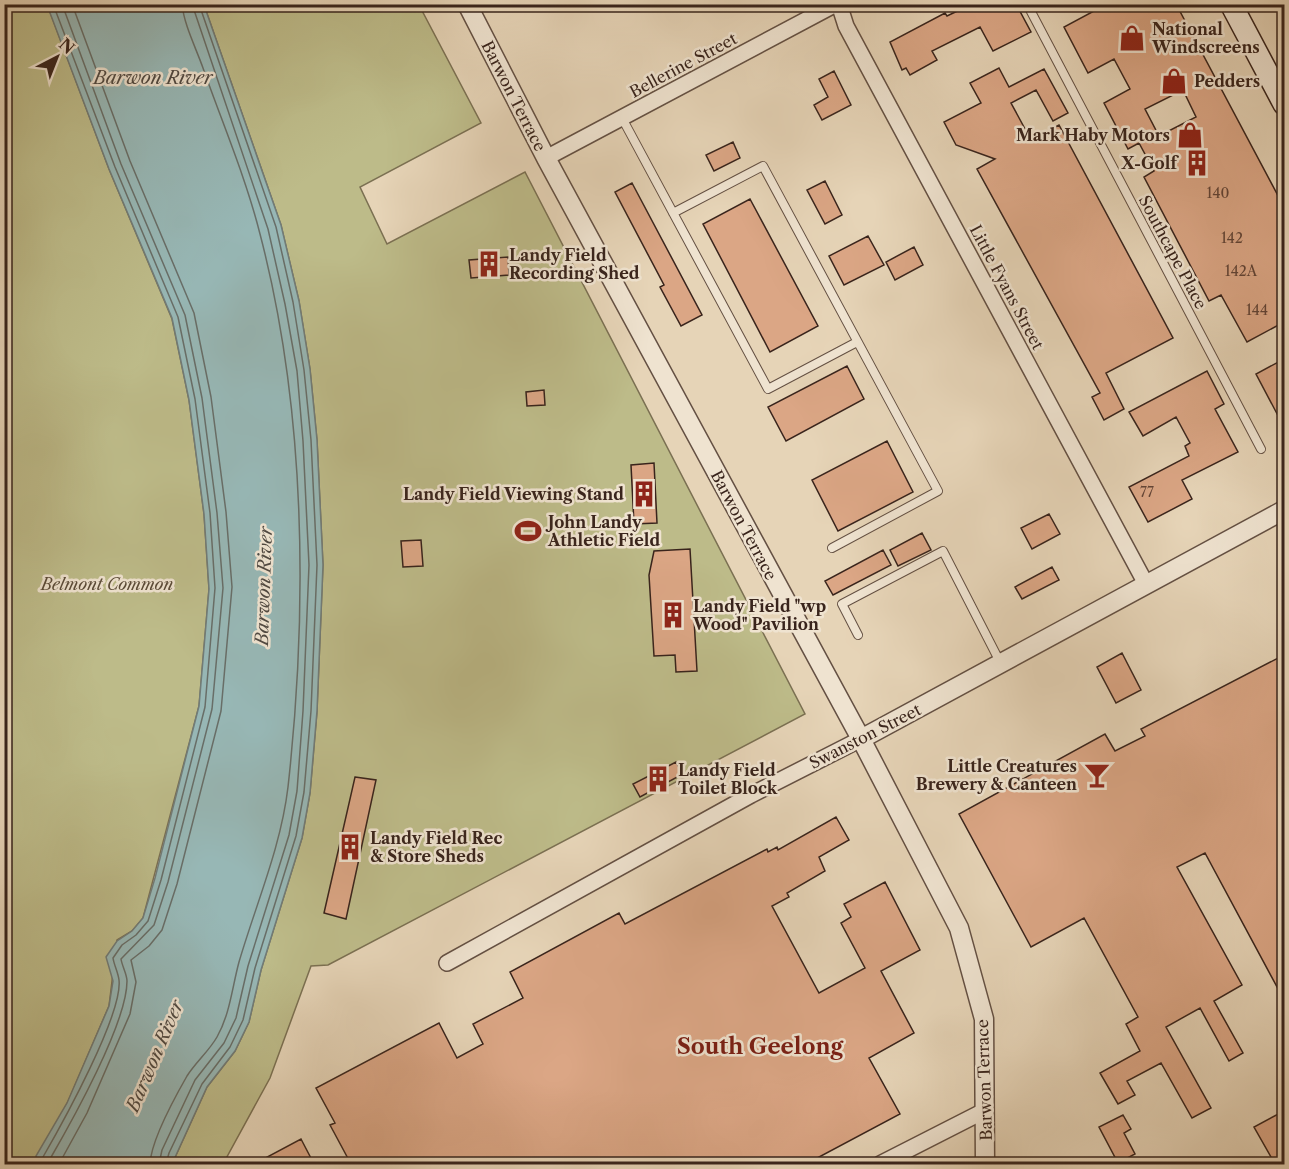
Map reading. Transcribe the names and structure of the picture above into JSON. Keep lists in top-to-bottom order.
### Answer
{
  "streets": {
    "street": [
      "Bellerine Street",
      "Barwon Terrace",
      "Little Fyans Street",
      "Swanston Street"
    ],
    "lane": ["Southcape Place"]
  },
  "crossings": [
    ["Bellerine Street", "Barwon Terrace"],
    ["Bellerine Street", "Little Fyans Street"],
    ["Barwon Terrace", "Swanston Street"],
    ["Little Fyans Street", "Swanston Street"]
  ],
  "districts": ["South Geelong"],
  "water": ["Barwon River"],
  "parks": ["Belmont Common"],
  "places": {
    "shop": ["National Windscreens", "Pedders", "Mark Haby Motors"],
    "building": [
      "X-Golf",
      "Landy Field Recording Shed",
      "Landy Field Viewing Stand",
      "Landy Field \"wp Wood\" Pavilion",
      "Landy Field Toilet Block",
      "Landy Field Rec & Store Sheds"
    ],
    "sports": ["John Landy Athletic Field"],
    "bar": ["Little Creatures Brewery & Canteen"]
  },
  "house_numbers": [
    "140",
    "142",
    "142A",
    "144",
    "77"
  ],
  "north": "top right"
}
